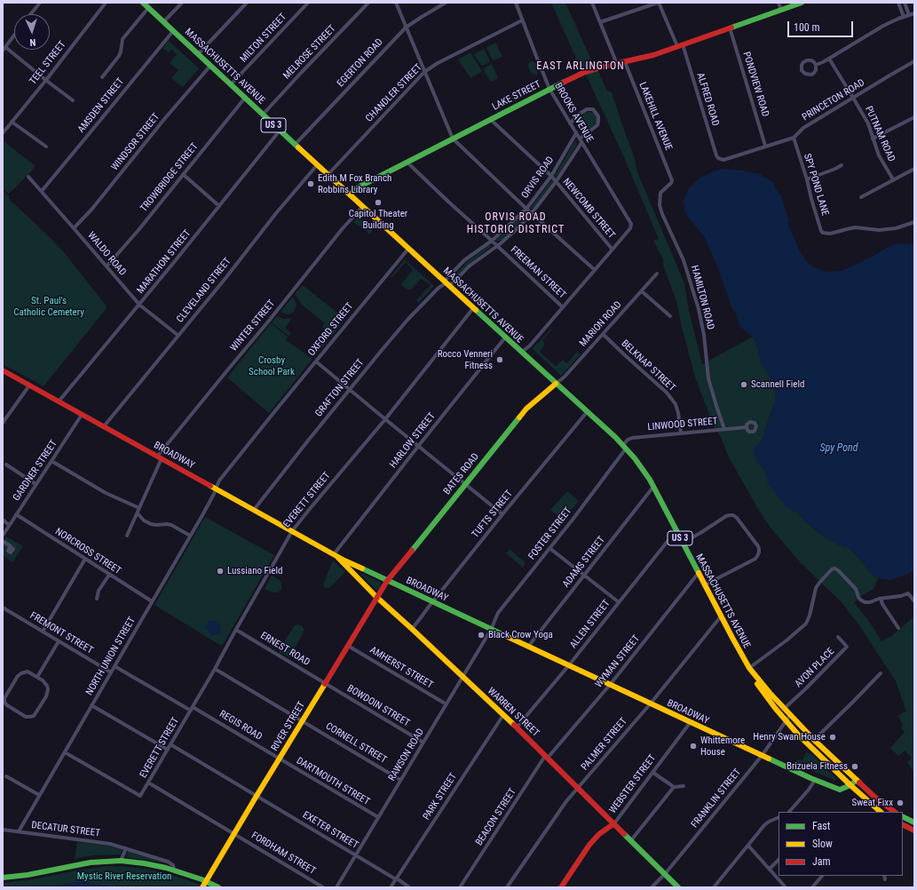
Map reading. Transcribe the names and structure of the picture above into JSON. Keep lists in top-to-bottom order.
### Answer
{
  "streets": {
    "main road": [
      "MASSACHUSETTS AVENUE",
      "LAKE STREET",
      "US 3",
      "BROADWAY",
      "BATES ROAD",
      "WARREN STREET",
      "RIVER STREET",
      "WEBSTER STREET"
    ],
    "street": [
      "MILTON STREET",
      "MELROSE STREET",
      "TEEL STREET",
      "EGERTON ROAD",
      "PONDVIEW ROAD",
      "CHANDLER STREET",
      "ALFRED ROAD",
      "PRINCETON ROAD",
      "AMSDEN STREET",
      "BROOKS AVENUE",
      "LAKEHILL AVENUE",
      "PUTNAM ROAD",
      "WINDSOR STREET",
      "TROWBRIDGE STREET",
      "ORVIS ROAD",
      "SPY POND LANE",
      "NEWCOMB STREET",
      "WALDO ROAD",
      "MARATHON STREET",
      "FREEMAN STREET",
      "CLEVELAND STREET",
      "HAMILTON ROAD",
      "MARION ROAD",
      "WINTER STREET",
      "OXFORD STREET",
      "BELKNAP STREET",
      "GRAFTON STREET",
      "LINWOOD STREET",
      "HARLOW STREET",
      "GARDNER STREET",
      "EVERETT STREET",
      "TUFTS STREET",
      "FOSTER STREET",
      "NORCROSS STREET",
      "ADAMS STREET",
      "ALLEN STREET",
      "FREMONT STREET",
      "ERNEST ROAD",
      "NORTH UNION STREET",
      "WYMAN STREET",
      "AMHERST STREET",
      "AVON PLACE",
      "BOWDOIN STREET",
      "REGIS ROAD",
      "CORNELL STREET",
      "PALMER STREET",
      "RAWSON ROAD",
      "DARTMOUTH STREET",
      "PARK STREET",
      "FRANKLIN STREET",
      "BEACON STREET",
      "DECATUR STREET",
      "EXETER STREET",
      "FORDHAM STREET"
    ]
  },
  "crossings": [
    ["MILTON STREET", "MASSACHUSETTS AVENUE"],
    ["MELROSE STREET", "MASSACHUSETTS AVENUE"],
    ["EGERTON ROAD", "MASSACHUSETTS AVENUE"],
    ["MASSACHUSETTS AVENUE", "CHANDLER STREET"],
    ["MASSACHUSETTS AVENUE", "LAKE STREET"],
    ["MASSACHUSETTS AVENUE", "AMSDEN STREET"],
    ["MASSACHUSETTS AVENUE", "WINDSOR STREET"],
    ["MASSACHUSETTS AVENUE", "TROWBRIDGE STREET"],
    ["MASSACHUSETTS AVENUE", "ORVIS ROAD"],
    ["MASSACHUSETTS AVENUE", "MARATHON STREET"],
    ["MASSACHUSETTS AVENUE", "CLEVELAND STREET"],
    ["MASSACHUSETTS AVENUE", "MARION ROAD"],
    ["MASSACHUSETTS AVENUE", "WINTER STREET"],
    ["MASSACHUSETTS AVENUE", "OXFORD STREET"],
    ["MASSACHUSETTS AVENUE", "GRAFTON STREET"],
    ["MASSACHUSETTS AVENUE", "LINWOOD STREET"],
    ["MASSACHUSETTS AVENUE", "HARLOW STREET"],
    ["MASSACHUSETTS AVENUE", "BROADWAY"],
    ["MASSACHUSETTS AVENUE", "BATES ROAD"],
    ["MASSACHUSETTS AVENUE", "EVERETT STREET"],
    ["MASSACHUSETTS AVENUE", "TUFTS STREET"],
    ["MASSACHUSETTS AVENUE", "FOSTER STREET"],
    ["MASSACHUSETTS AVENUE", "ADAMS STREET"],
    ["MASSACHUSETTS AVENUE", "ALLEN STREET"],
    ["MASSACHUSETTS AVENUE", "WYMAN STREET"],
    ["MASSACHUSETTS AVENUE", "AVON PLACE"],
    ["MASSACHUSETTS AVENUE", "PALMER STREET"],
    ["MASSACHUSETTS AVENUE", "FRANKLIN STREET"],
    ["PONDVIEW ROAD", "LAKE STREET"],
    ["PONDVIEW ROAD", "PRINCETON ROAD"],
    ["CHANDLER STREET", "BROOKS AVENUE"],
    ["LAKE STREET", "ALFRED ROAD"],
    ["LAKE STREET", "BROOKS AVENUE"],
    ["LAKE STREET", "LAKEHILL AVENUE"],
    ["LAKE STREET", "NEWCOMB STREET"],
    ["LAKE STREET", "FREEMAN STREET"],
    ["ALFRED ROAD", "PRINCETON ROAD"],
    ["PRINCETON ROAD", "PUTNAM ROAD"],
    ["PRINCETON ROAD", "SPY POND LANE"],
    ["AMSDEN STREET", "WALDO ROAD"],
    ["BROOKS AVENUE", "ORVIS ROAD"],
    ["BROOKS AVENUE", "NEWCOMB STREET"],
    ["LAKEHILL AVENUE", "HAMILTON ROAD"],
    ["WINDSOR STREET", "WALDO ROAD"],
    ["TROWBRIDGE STREET", "WALDO ROAD"],
    ["ORVIS ROAD", "NEWCOMB STREET"],
    ["ORVIS ROAD", "FREEMAN STREET"],
    ["ORVIS ROAD", "GRAFTON STREET"],
    ["WALDO ROAD", "MARATHON STREET"],
    ["WALDO ROAD", "CLEVELAND STREET"],
    ["MARATHON STREET", "BROADWAY"],
    ["CLEVELAND STREET", "BROADWAY"],
    ["HAMILTON ROAD", "LINWOOD STREET"],
    ["MARION ROAD", "BELKNAP STREET"],
    ["MARION ROAD", "BATES ROAD"],
    ["WINTER STREET", "BROADWAY"],
    ["OXFORD STREET", "BROADWAY"],
    ["OXFORD STREET", "NORTH UNION STREET"],
    ["BELKNAP STREET", "LINWOOD STREET"],
    ["GRAFTON STREET", "BROADWAY"],
    ["LINWOOD STREET", "FOSTER STREET"],
    ["HARLOW STREET", "BROADWAY"],
    ["HARLOW STREET", "WARREN STREET"],
    ["BROADWAY", "GARDNER STREET"],
    ["BROADWAY", "BATES ROAD"],
    ["BROADWAY", "EVERETT STREET"],
    ["BROADWAY", "TUFTS STREET"],
    ["BROADWAY", "FOSTER STREET"],
    ["BROADWAY", "ADAMS STREET"],
    ["BROADWAY", "ALLEN STREET"],
    ["BROADWAY", "NORTH UNION STREET"],
    ["BROADWAY", "WYMAN STREET"],
    ["BROADWAY", "WARREN STREET"],
    ["BROADWAY", "RIVER STREET"],
    ["BROADWAY", "PALMER STREET"],
    ["BROADWAY", "RAWSON ROAD"],
    ["BROADWAY", "WEBSTER STREET"],
    ["BROADWAY", "FRANKLIN STREET"],
    ["GARDNER STREET", "NORCROSS STREET"],
    ["BATES ROAD", "RIVER STREET"],
    ["EVERETT STREET", "ERNEST ROAD"],
    ["EVERETT STREET", "NORTH UNION STREET"],
    ["EVERETT STREET", "REGIS ROAD"],
    ["EVERETT STREET", "CORNELL STREET"],
    ["EVERETT STREET", "EXETER STREET"],
    ["EVERETT STREET", "FORDHAM STREET"],
    ["TUFTS STREET", "WARREN STREET"],
    ["FOSTER STREET", "RAWSON ROAD"],
    ["NORCROSS STREET", "NORTH UNION STREET"],
    ["ALLEN STREET", "WARREN STREET"],
    ["FREMONT STREET", "NORTH UNION STREET"],
    ["ERNEST ROAD", "BOWDOIN STREET"],
    ["ERNEST ROAD", "RIVER STREET"],
    ["NORTH UNION STREET", "DECATUR STREET"],
    ["WYMAN STREET", "WARREN STREET"],
    ["WYMAN STREET", "BEACON STREET"],
    ["AMHERST STREET", "RIVER STREET"],
    ["AMHERST STREET", "RAWSON ROAD"],
    ["BOWDOIN STREET", "RIVER STREET"],
    ["BOWDOIN STREET", "RAWSON ROAD"],
    ["WARREN STREET", "RIVER STREET"],
    ["WARREN STREET", "PALMER STREET"],
    ["WARREN STREET", "RAWSON ROAD"],
    ["WARREN STREET", "WEBSTER STREET"],
    ["WARREN STREET", "PARK STREET"],
    ["WARREN STREET", "FRANKLIN STREET"],
    ["WARREN STREET", "BEACON STREET"],
    ["REGIS ROAD", "RIVER STREET"],
    ["REGIS ROAD", "DARTMOUTH STREET"],
    ["RIVER STREET", "CORNELL STREET"],
    ["RIVER STREET", "DARTMOUTH STREET"],
    ["RIVER STREET", "EXETER STREET"],
    ["RIVER STREET", "FORDHAM STREET"],
    ["CORNELL STREET", "RAWSON ROAD"],
    ["RAWSON ROAD", "DARTMOUTH STREET"],
    ["RAWSON ROAD", "EXETER STREET"],
    ["PARK STREET", "EXETER STREET"]
  ],
  "districts": ["EAST ARLINGTON", "ORVIS ROAD HISTORIC DISTRICT"],
  "water": ["Spy Pond"],
  "parks": ["St. Paul's Catholic Cemetery", "Crosby School Park", "Mystic River Reservation"],
  "places": [
    "Edith M Fox Branch Robbins Library",
    "Capitol Theater Building",
    "Rocco Venneri Fitness",
    "Scannell Field",
    "Lussiano Field",
    "Black Crow Yoga",
    "Henry Swan House",
    "Whittemore House",
    "Brizuela Fitness",
    "Sweat Fixx"
  ],
  "legend": ["Fast", "Slow", "Jam"],
  "scale_bar": "100 m",
  "north": "bottom"
}
